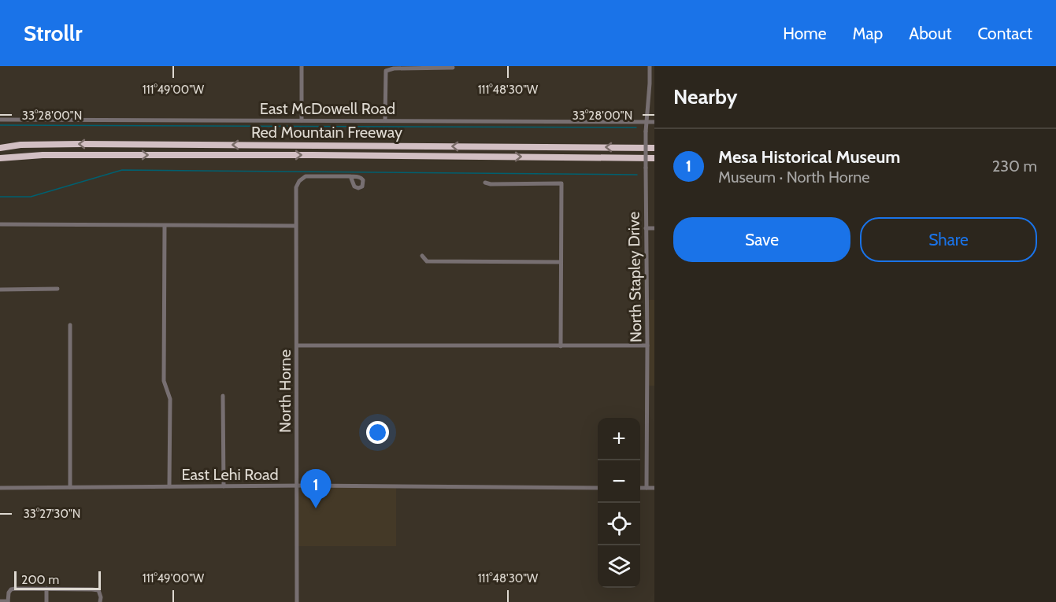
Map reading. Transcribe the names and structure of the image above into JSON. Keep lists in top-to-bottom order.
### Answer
{
  "streets": {
    "highway": ["Red Mountain Freeway"],
    "street": [
      "East McDowell Road",
      "North Stapley Drive",
      "North Horne",
      "East Lehi Road"
    ]
  },
  "crossings": [
    ["East McDowell Road", "North Stapley Drive"],
    ["North Horne", "East Lehi Road"]
  ],
  "scale_bar": "200 m",
  "page": {
    "header": "Strollr",
    "nav": [
      "Home",
      "Map",
      "About",
      "Contact"
    ],
    "heading": "Nearby",
    "list": [
      {
        "mark": "1",
        "name": "Mesa Historical Museum",
        "note": "Museum · North Horne",
        "value": "230 m"
      }
    ],
    "buttons": ["Save", "Share"],
    "map_buttons": ["+", "−"],
    "pins": "1",
    "scale": "200 m"
  },
  "coordinates": [
    "111°49'00\"W",
    "111°48'30\"W",
    "33°28'00\"N",
    "33°27'30\"N"
  ]
}
